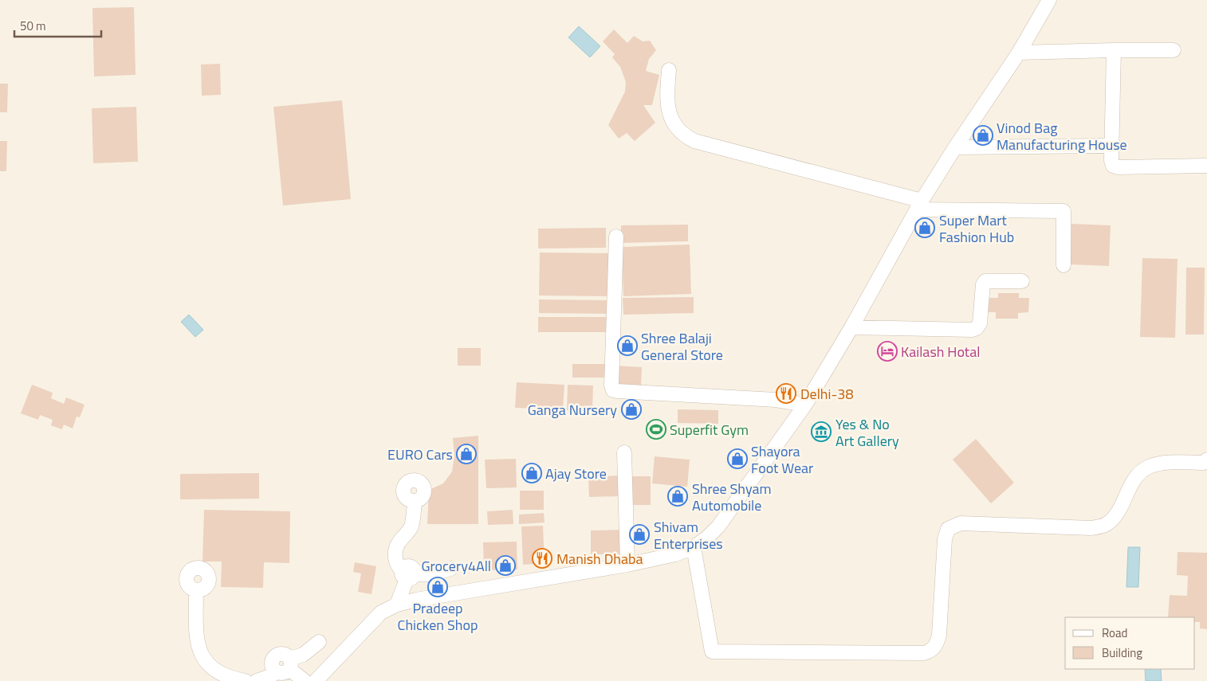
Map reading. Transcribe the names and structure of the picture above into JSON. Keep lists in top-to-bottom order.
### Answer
{
  "places": {
    "shop": [
      "Vinod Bag Manufacturing House",
      "Super Mart Fashion Hub",
      "Shree Balaji General Store",
      "Ganga Nursery",
      "EURO Cars",
      "Shayora Foot Wear",
      "Ajay Store",
      "Shree Shyam Automobile",
      "Shivam Enterprises",
      "Grocery4All",
      "Pradeep Chicken Shop"
    ],
    "hotel": ["Kailash Hotal"],
    "restaurant": ["Delhi-38", "Manish Dhaba"],
    "sports": ["Superfit Gym"],
    "museum": ["Yes & No Art Gallery"]
  },
  "legend": ["Road", "Building"],
  "scale_bar": "50 m"
}
